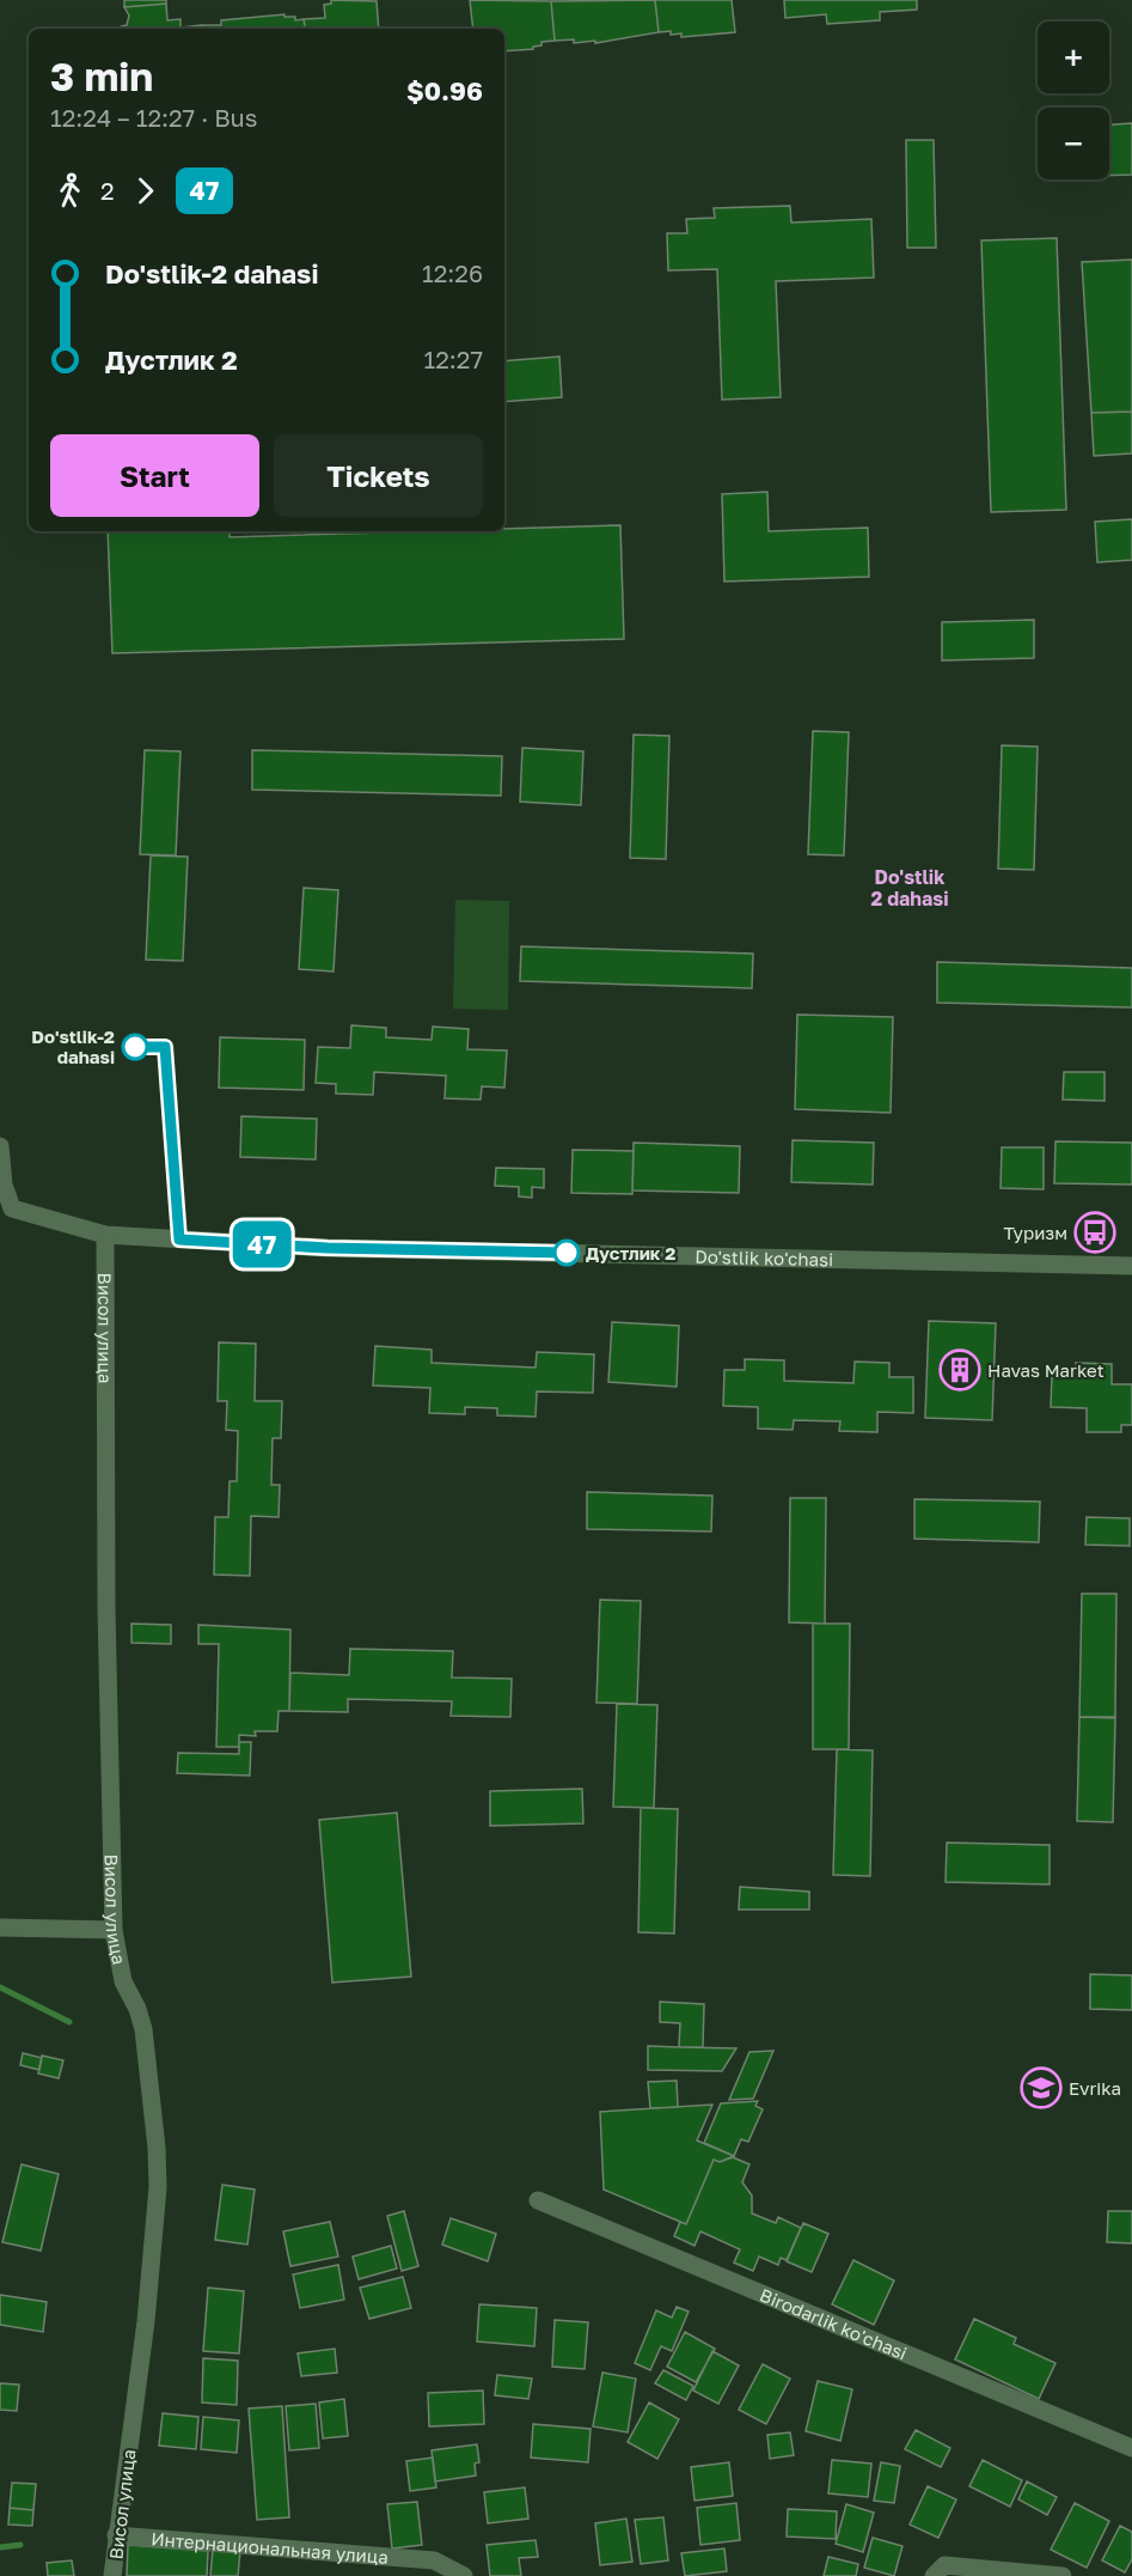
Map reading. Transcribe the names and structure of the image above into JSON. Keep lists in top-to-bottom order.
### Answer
{
  "streets": {
    "street": [
      "Do'stlik ko'chasi",
      "Висол улица",
      "Birodarlik ko'chasi",
      "Интернациональная улица"
    ]
  },
  "crossings": [
    ["Do'stlik ko'chasi", "Висол улица"],
    ["Висол улица", "Интернациональная улица"]
  ],
  "districts": ["Do'stlik 2 dahasi"],
  "places": {
    "other": ["Do'stlik-2 dahasi", "Дустлик 2"],
    "bus stop": ["Туризм"],
    "building": ["Havas Market"],
    "school or university": ["Evrika"]
  },
  "lines": ["bus line 47"],
  "page": {
    "on_map": "47",
    "map_buttons": ["+", "−"],
    "heading": ["3 min", "12:24 – 12:27 · Bus", "$0.96"],
    "legs": ["2", "47"],
    "list": [
      {
        "name": "Do'stlik-2 dahasi",
        "value": "12:26"
      },
      {
        "name": "Дустлик 2",
        "value": "12:27"
      }
    ],
    "buttons": ["Start", "Tickets"]
  }
}
